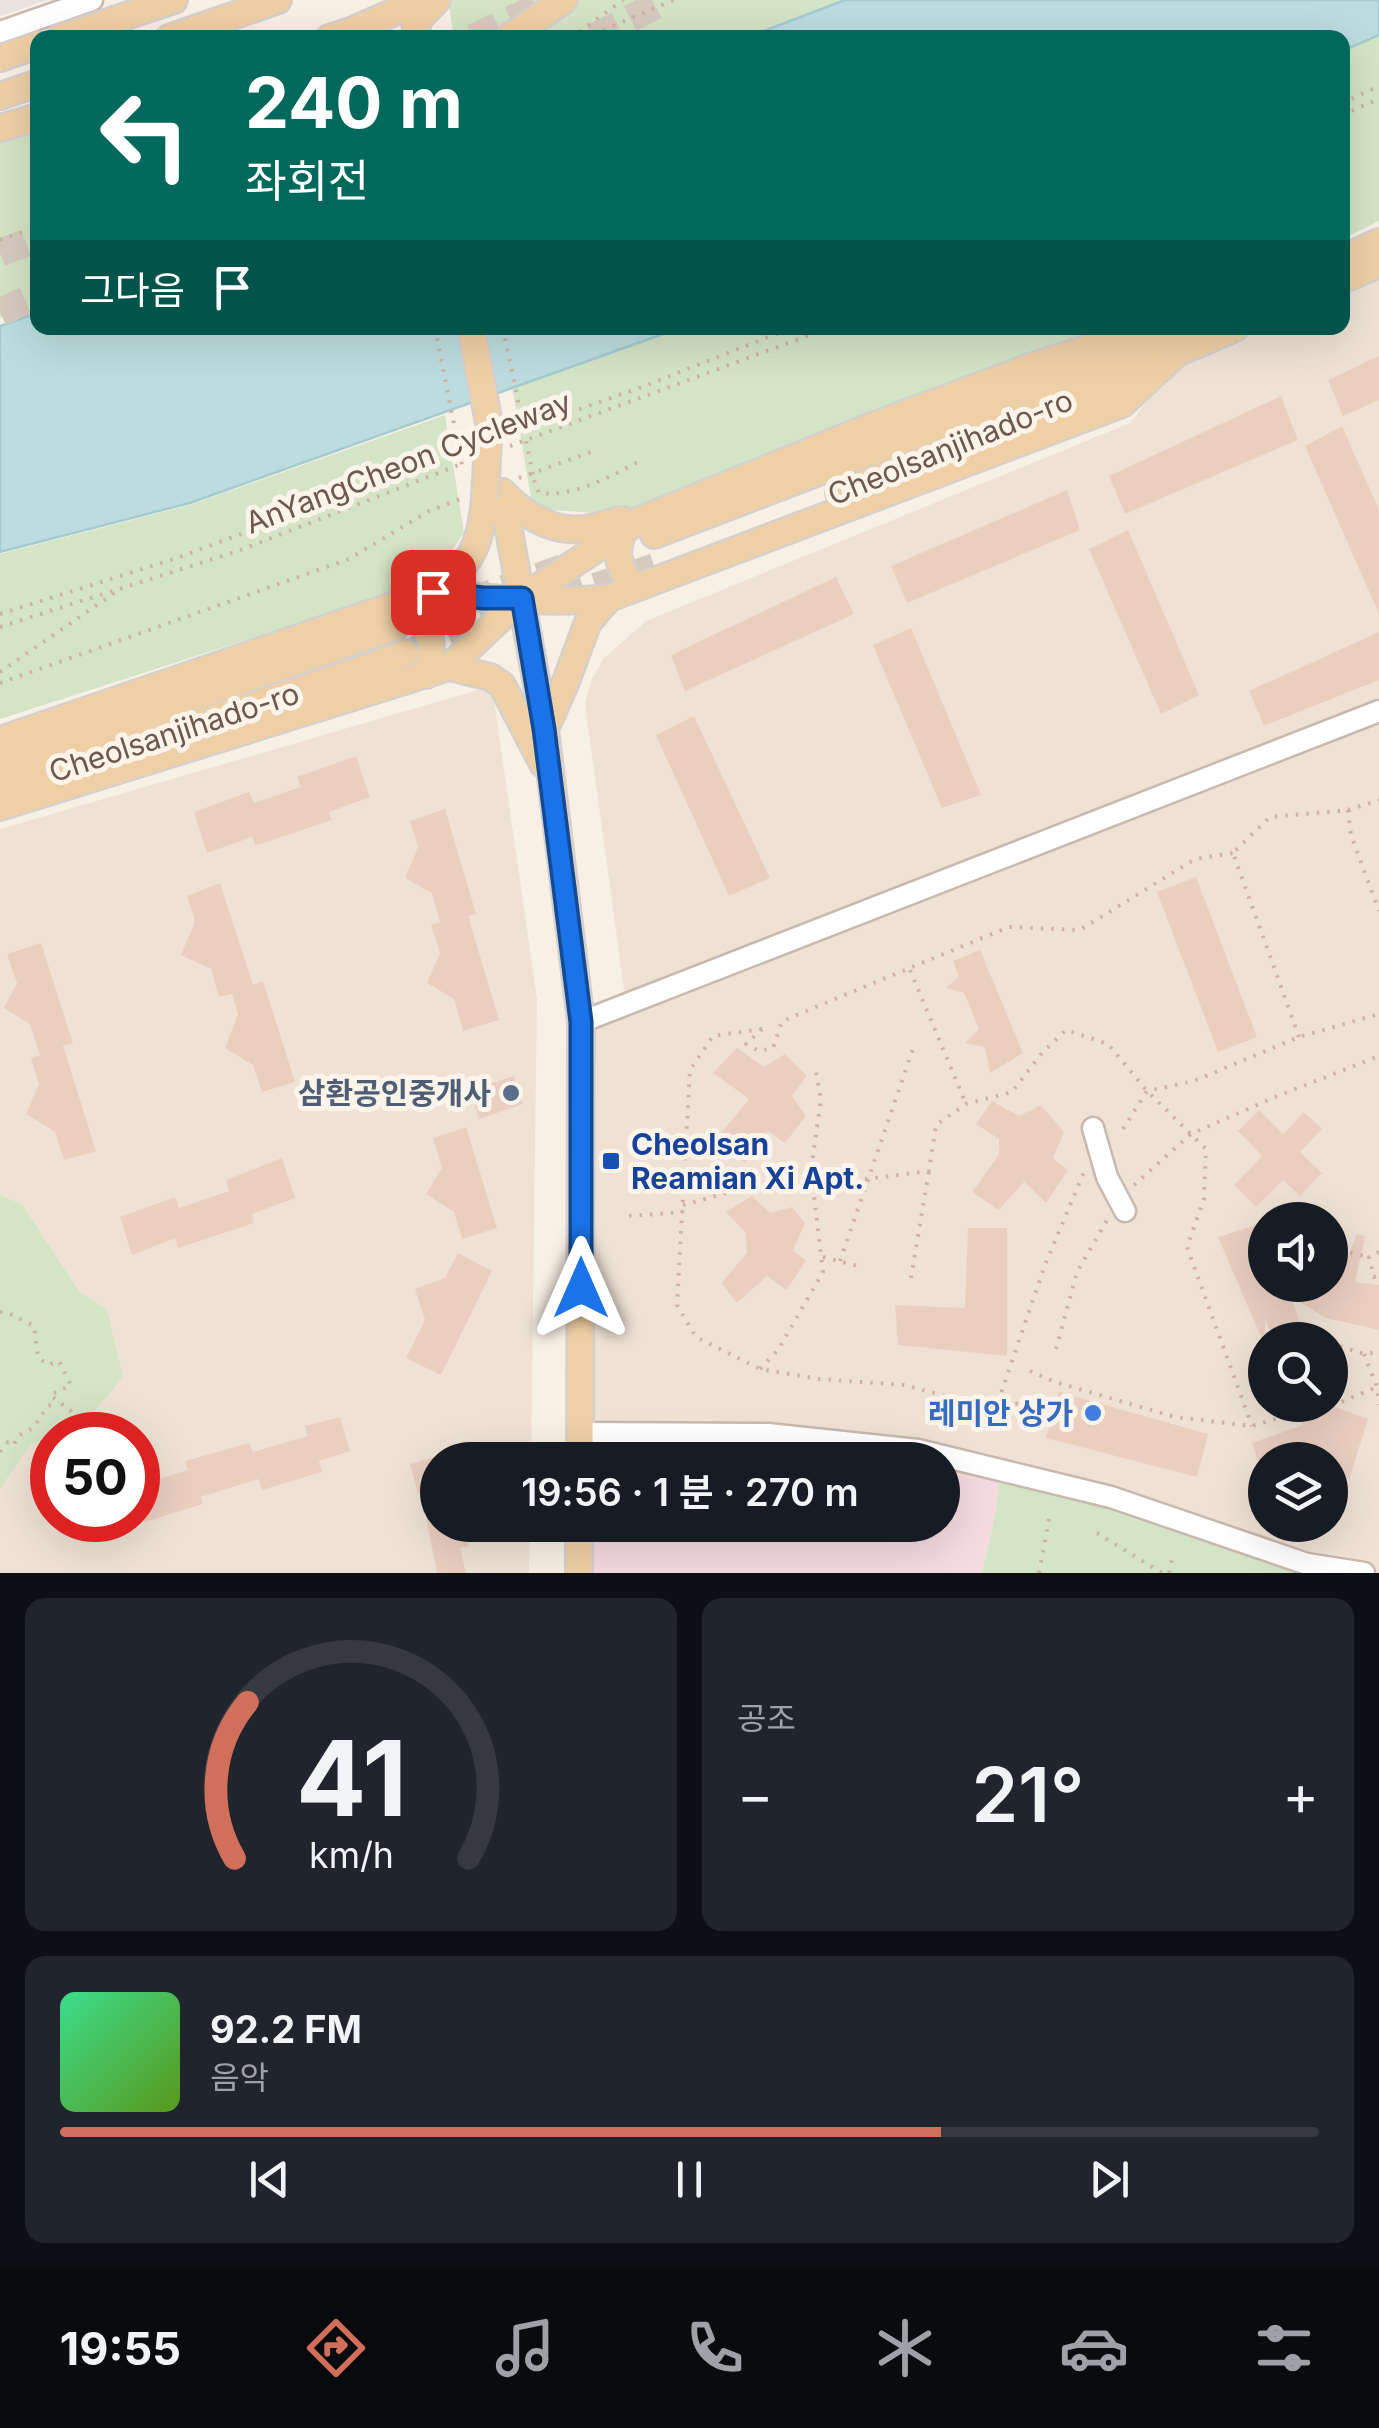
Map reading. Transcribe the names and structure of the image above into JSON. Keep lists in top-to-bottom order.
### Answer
{
  "streets": {
    "main road": ["Cheolsanjihado-ro"],
    "path": ["AnYangCheon Cycleway"]
  },
  "places": {
    "other": ["삼환공인중개사", "레미안 상가"],
    "transit": ["Cheolsan Reamian Xi Apt."]
  },
  "page": {
    "turn": ["240 m", "좌회전"],
    "then": "그다음",
    "limit": "50",
    "trip": "19:56 · 1 분 · 270 m",
    "tile": "공조",
    "heat": ["−", "21°", "+"],
    "song": ["92.2 FM", "음악"],
    "tabs": "19:55",
    "gauge": ["41", "km/h"]
  }
}
